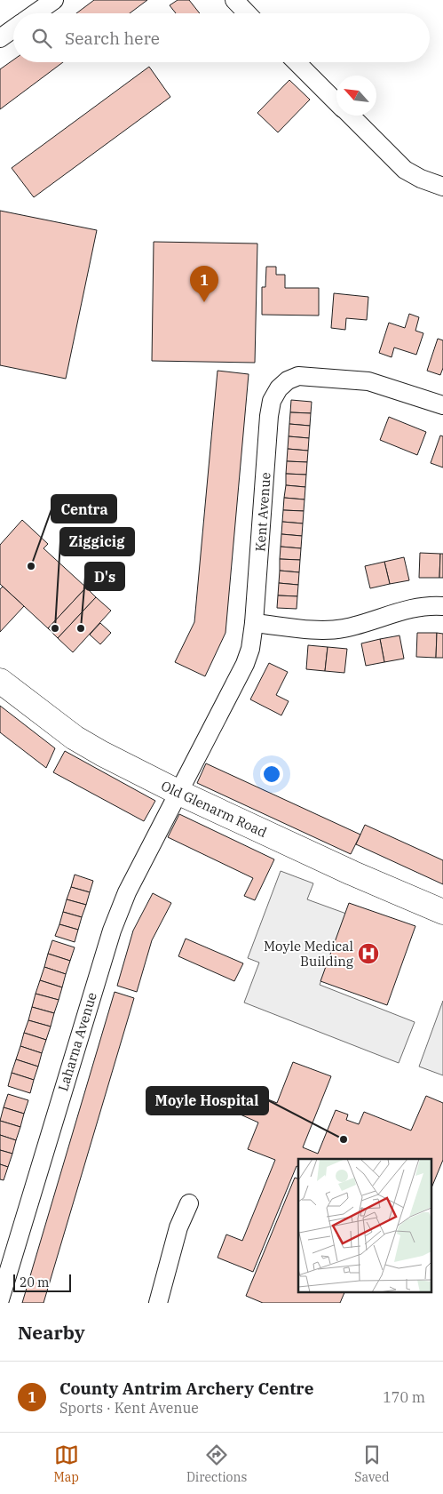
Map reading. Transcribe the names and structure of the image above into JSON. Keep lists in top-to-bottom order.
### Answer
{
  "streets": {
    "street": ["Kent Avenue", "Old Glenarm Road", "Laharna Avenue"]
  },
  "crossings": [
    ["Kent Avenue", "Old Glenarm Road"],
    ["Kent Avenue", "Laharna Avenue"],
    ["Old Glenarm Road", "Laharna Avenue"]
  ],
  "places": {
    "other": [
      "Centra",
      "Ziggicig",
      "D's",
      "Moyle Hospital"
    ],
    "hospital": ["Moyle Medical Building"]
  },
  "scale_bar": "20 m",
  "north": "top left",
  "page": {
    "search": "Search here",
    "pins": "1",
    "scale": "20 m",
    "heading": "Nearby",
    "list": [
      {
        "mark": "1",
        "name": "County Antrim Archery Centre",
        "note": "Sports · Kent Avenue",
        "value": "170 m"
      }
    ],
    "nav": ["Map", "Directions", "Saved"]
  }
}
